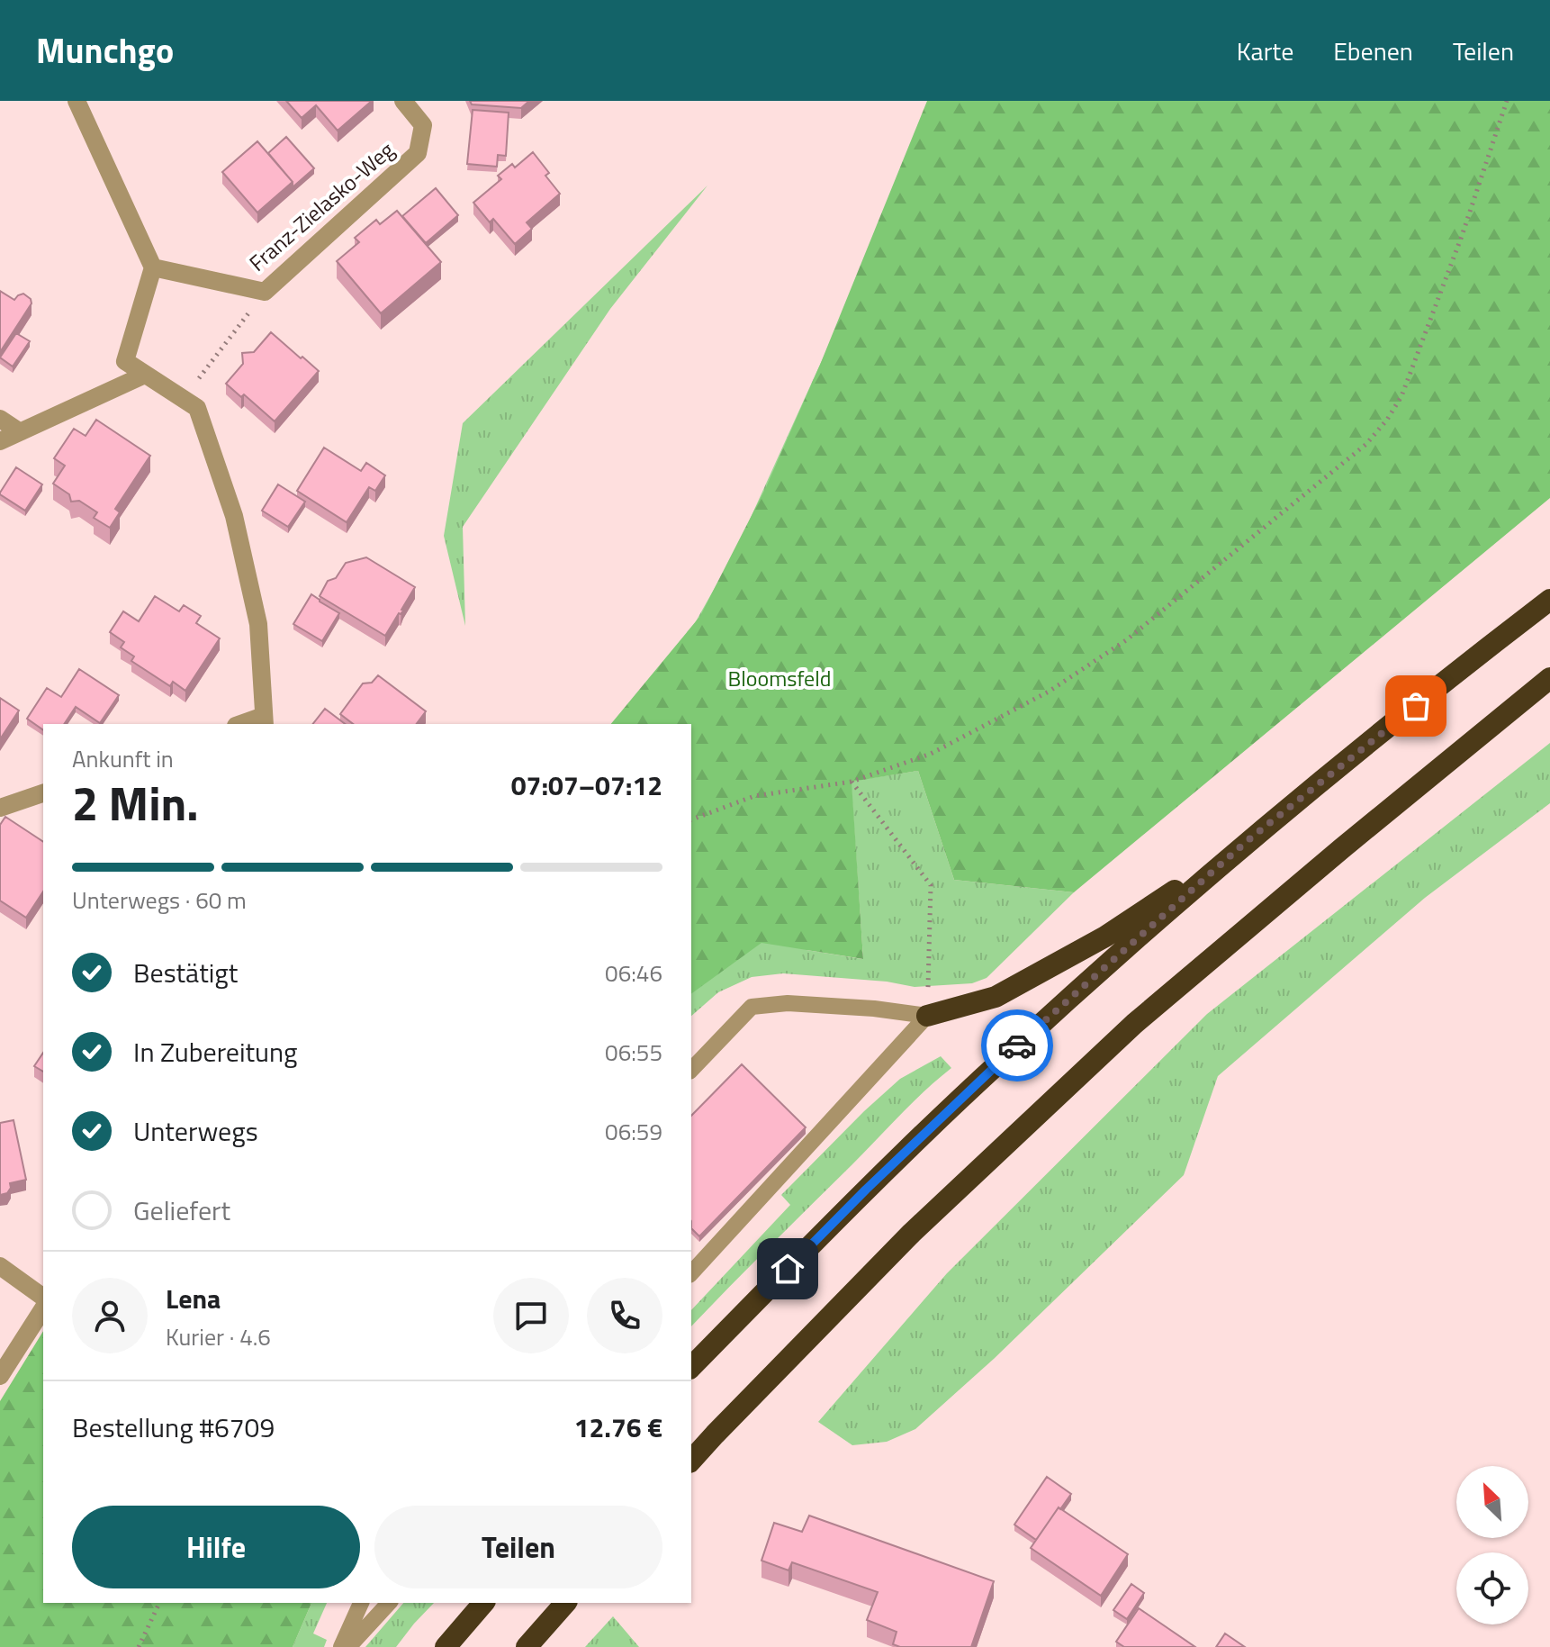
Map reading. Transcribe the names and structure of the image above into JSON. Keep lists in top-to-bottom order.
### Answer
{
  "streets": {
    "street": ["Franz-Zielasko-Weg"]
  },
  "parks": ["Bloomsfeld"],
  "north": "top left",
  "page": {
    "header": "Munchgo",
    "nav": ["Karte", "Ebenen", "Teilen"],
    "heading": ["2 Min.", "Ankunft in", "07:07–07:12"],
    "panel": [
      "Lena",
      "Kurier · 4.6",
      "Bestellung #6709",
      "12.76 €"
    ],
    "bar": "Unterwegs · 60 m",
    "list": [
      ["Bestätigt", "06:46"],
      ["In Zubereitung", "06:55"],
      ["Unterwegs", "06:59"],
      "Geliefert"
    ],
    "buttons": ["Hilfe", "Teilen"]
  }
}
